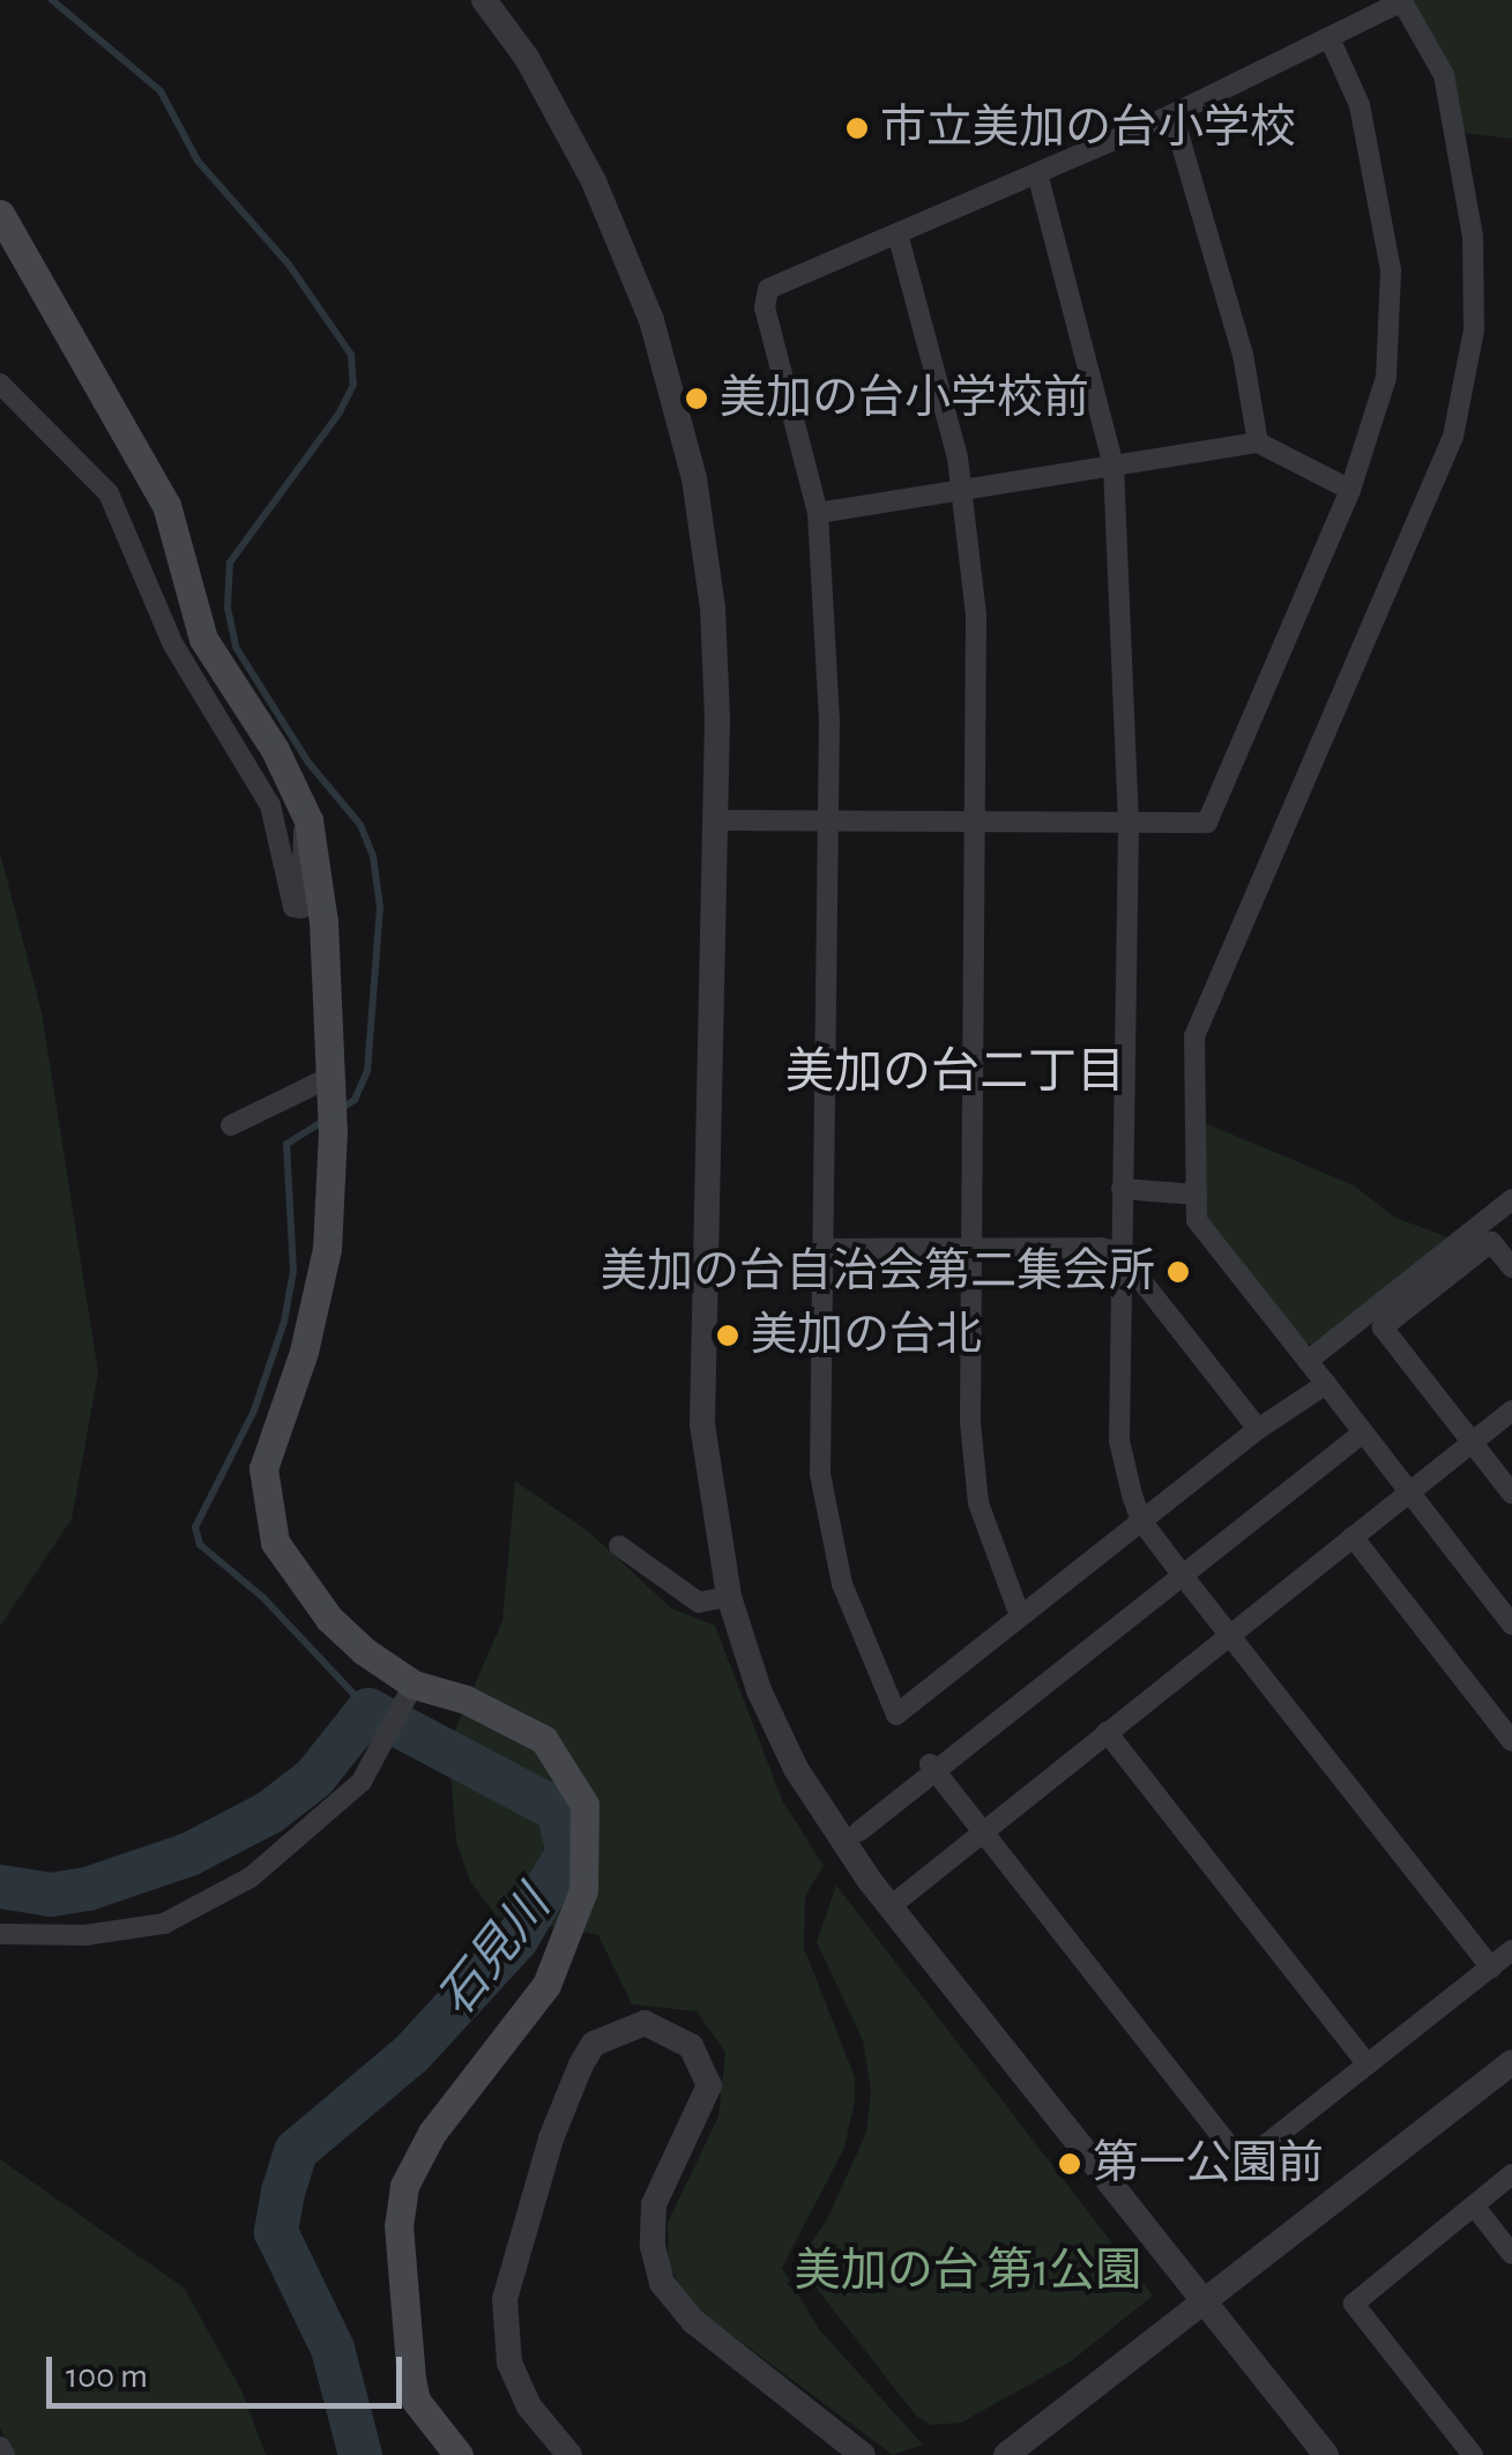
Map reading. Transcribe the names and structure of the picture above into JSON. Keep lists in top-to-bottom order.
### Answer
{
  "districts": ["美加の台二丁目"],
  "water": ["石見川"],
  "parks": ["美加の台 第1公園"],
  "places": [
    "市立美加の台小学校",
    "美加の台小学校前",
    "美加の台自治会第二集会所",
    "美加の台北",
    "第一公園前"
  ],
  "scale_bar": "100 m"
}
